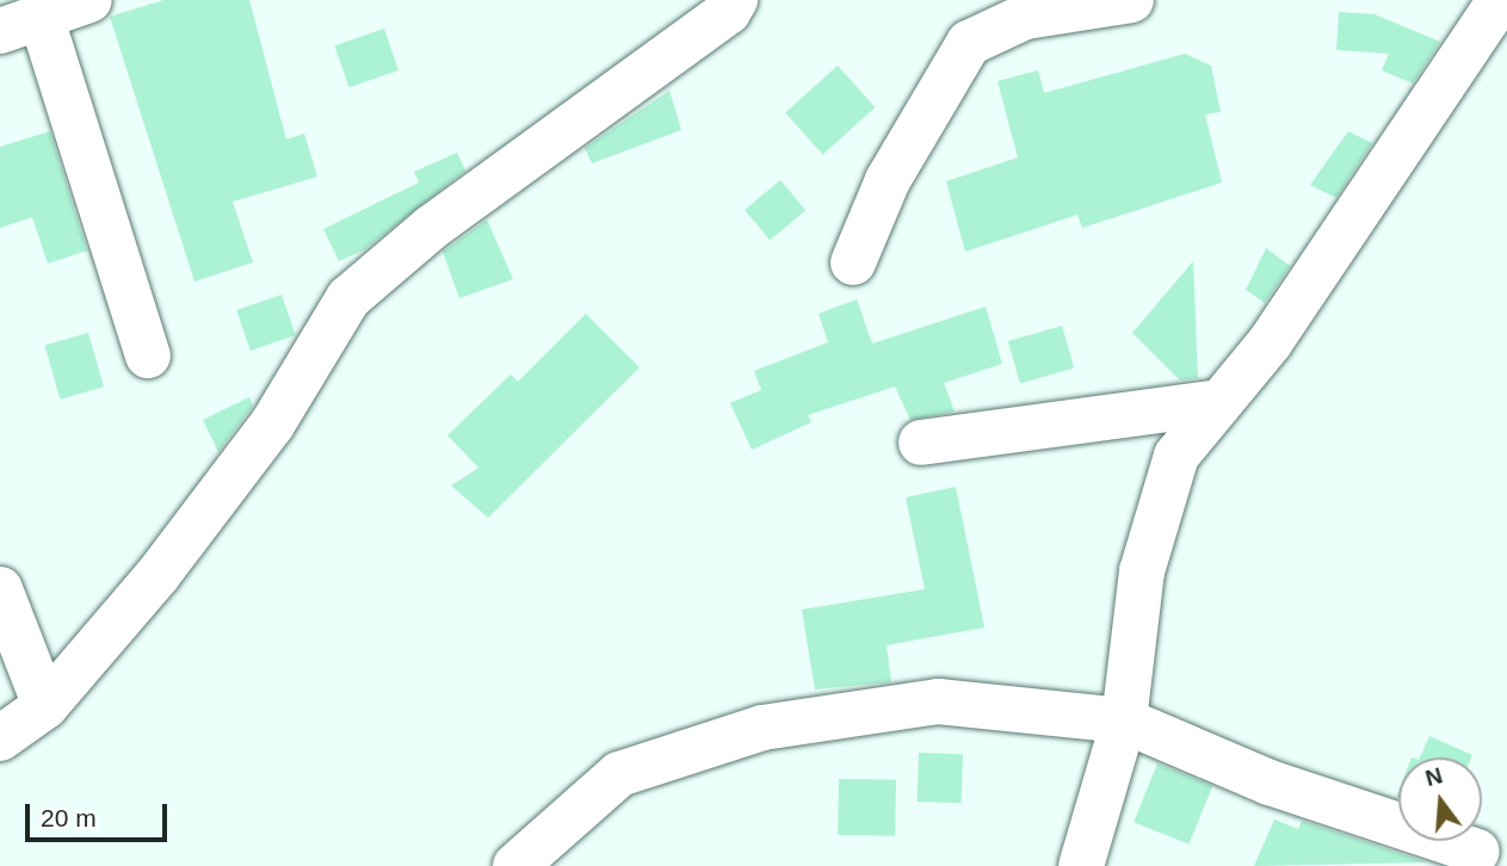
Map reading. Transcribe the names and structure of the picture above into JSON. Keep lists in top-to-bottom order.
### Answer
{
  "scale_bar": "20 m",
  "north": "top"
}
